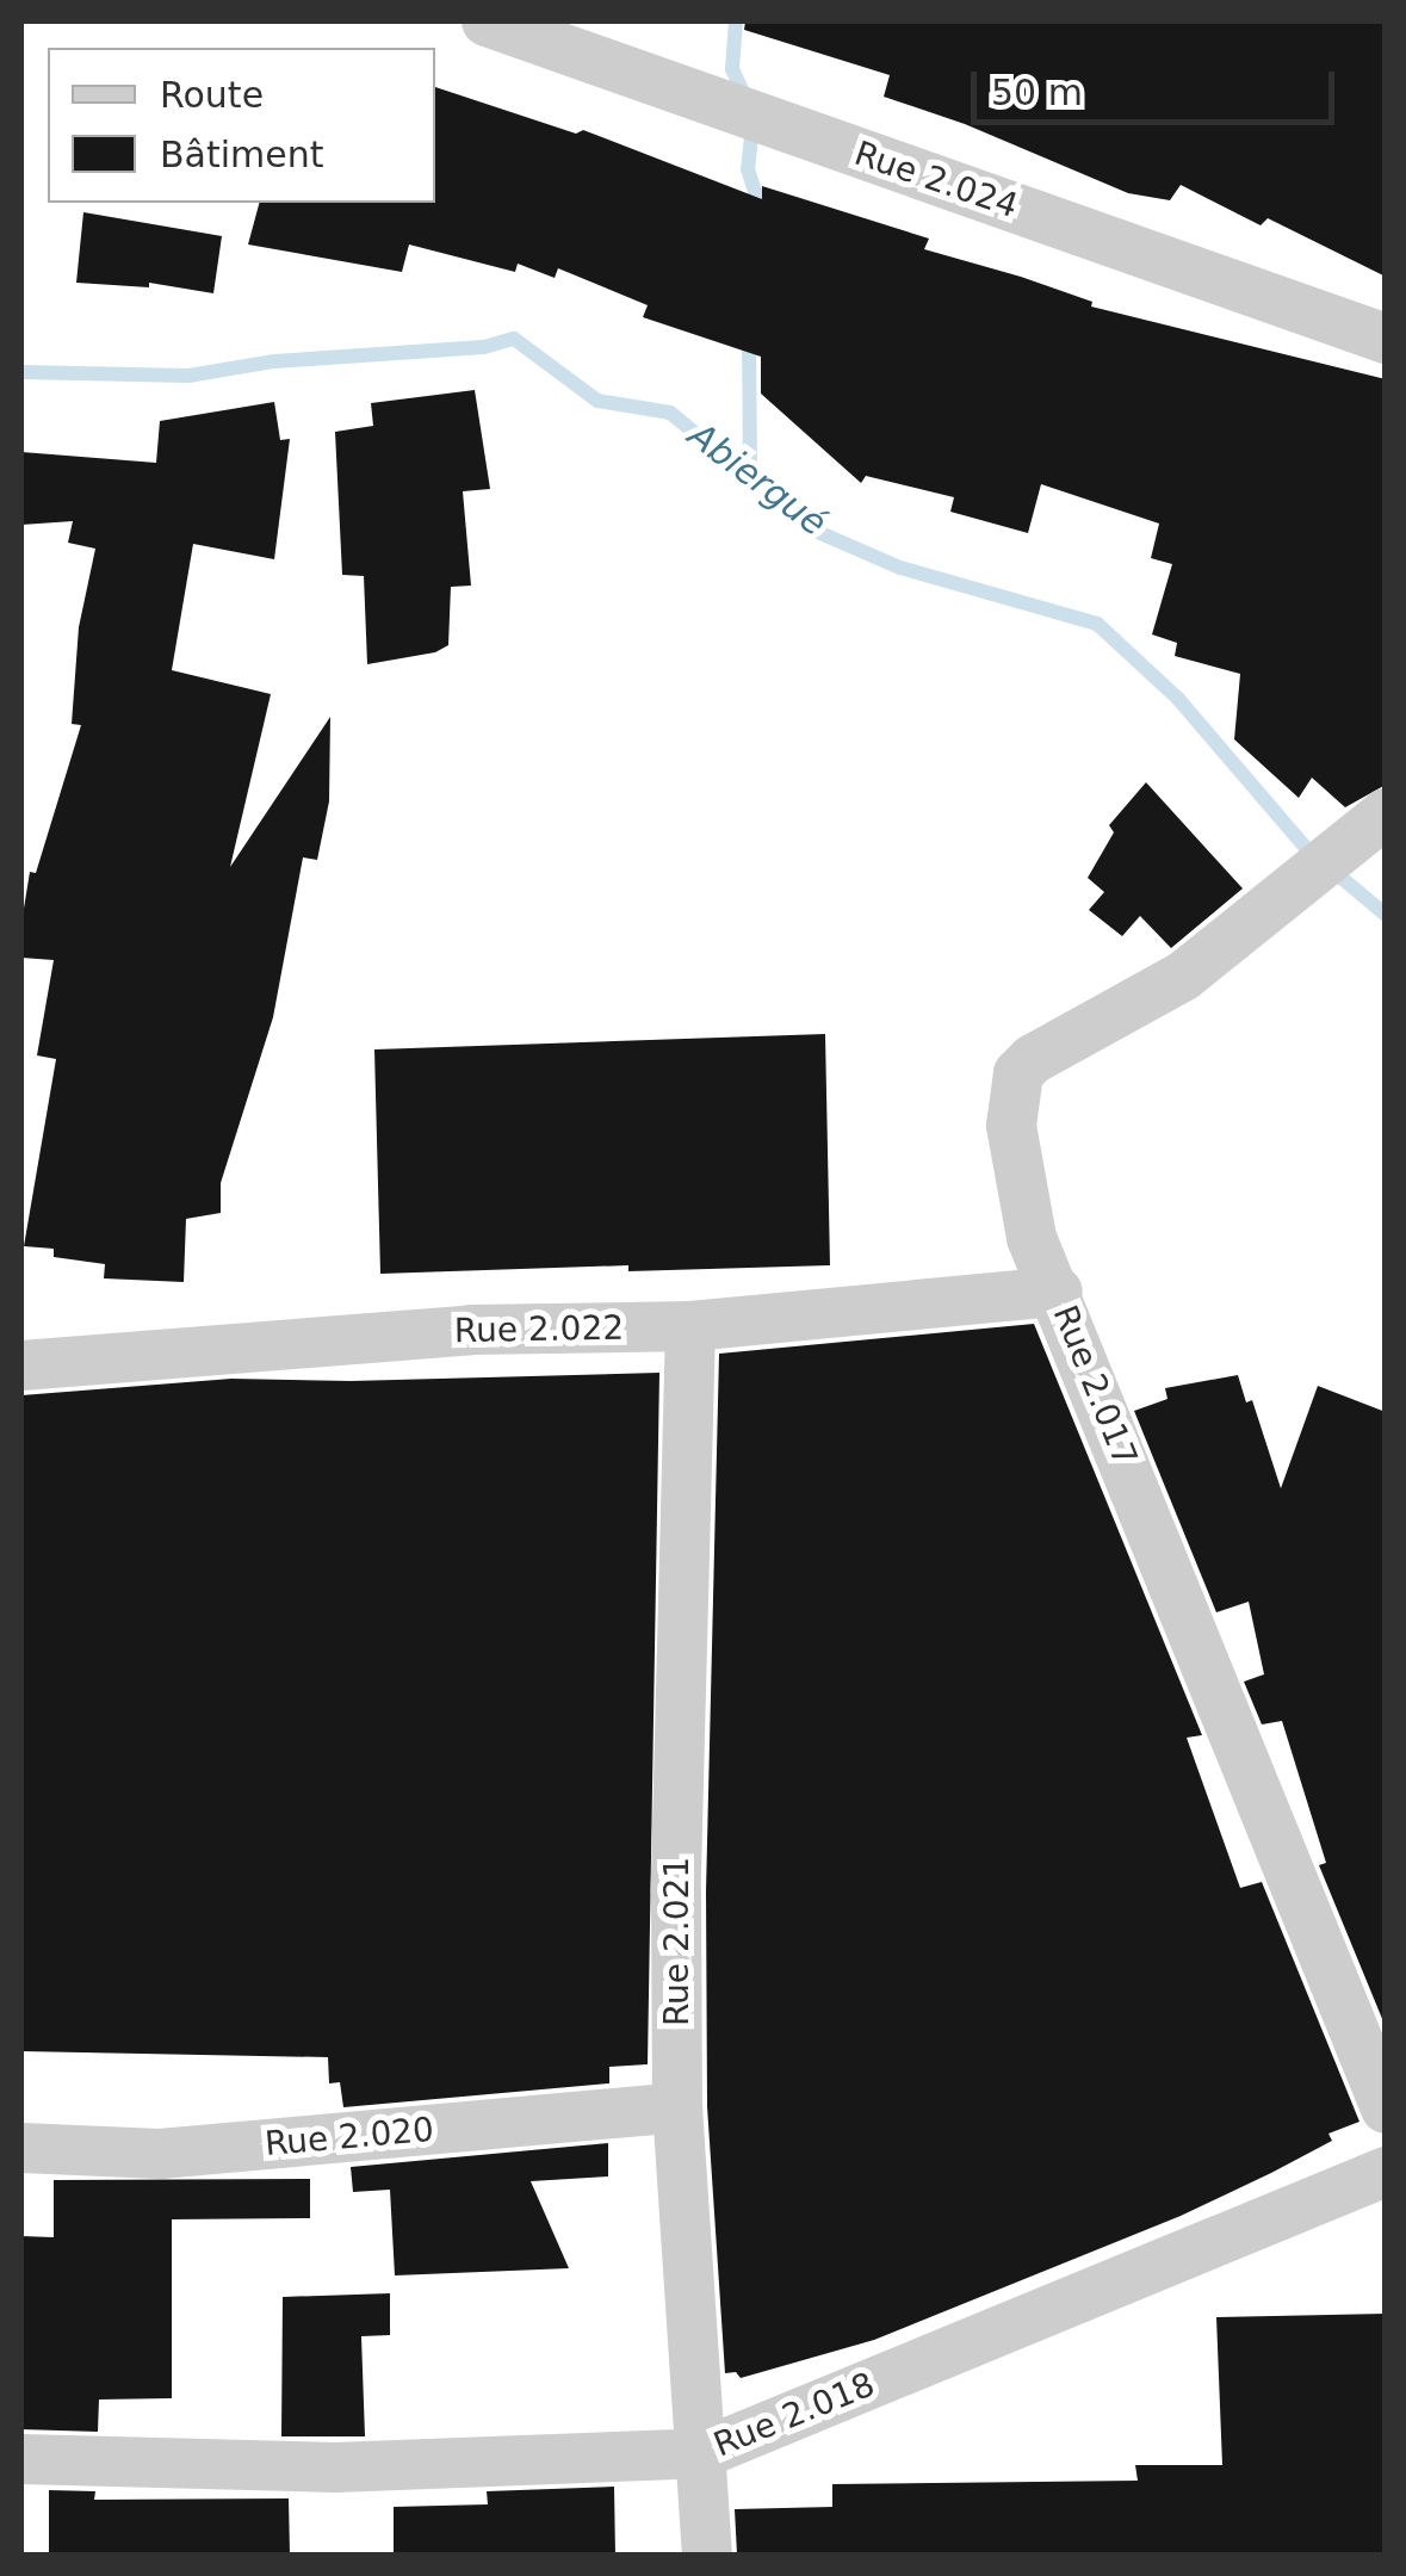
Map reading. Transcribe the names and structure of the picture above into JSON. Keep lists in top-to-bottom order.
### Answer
{
  "streets": {
    "street": [
      "Rue 2.024",
      "Rue 2.022",
      "Rue 2.017",
      "Rue 2.021",
      "Rue 2.020",
      "Rue 2.018"
    ]
  },
  "crossings": [
    ["Rue 2.022", "Rue 2.017"],
    ["Rue 2.022", "Rue 2.021"],
    ["Rue 2.021", "Rue 2.020"],
    ["Rue 2.021", "Rue 2.018"]
  ],
  "water": ["Abiergué"],
  "legend": ["Route", "Bâtiment"],
  "scale_bar": "50 m"
}
